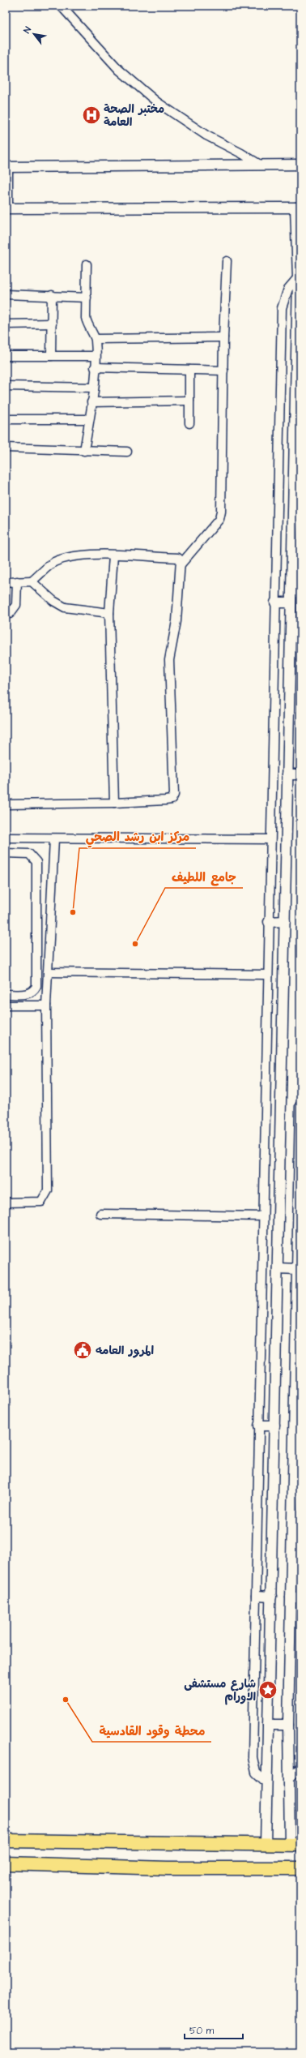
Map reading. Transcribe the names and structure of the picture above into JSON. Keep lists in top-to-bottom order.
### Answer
{
  "places": {
    "hospital": ["مختبر الصحة العامة"],
    "other": ["مركز ابن رشد الصحي", "جامع اللطیف", "محطة وقود القادسية"],
    "public building": ["المرور العامه"],
    "place": ["شارع مستشفى الاورام"]
  },
  "scale_bar": "50 m",
  "north": "top left"
}
